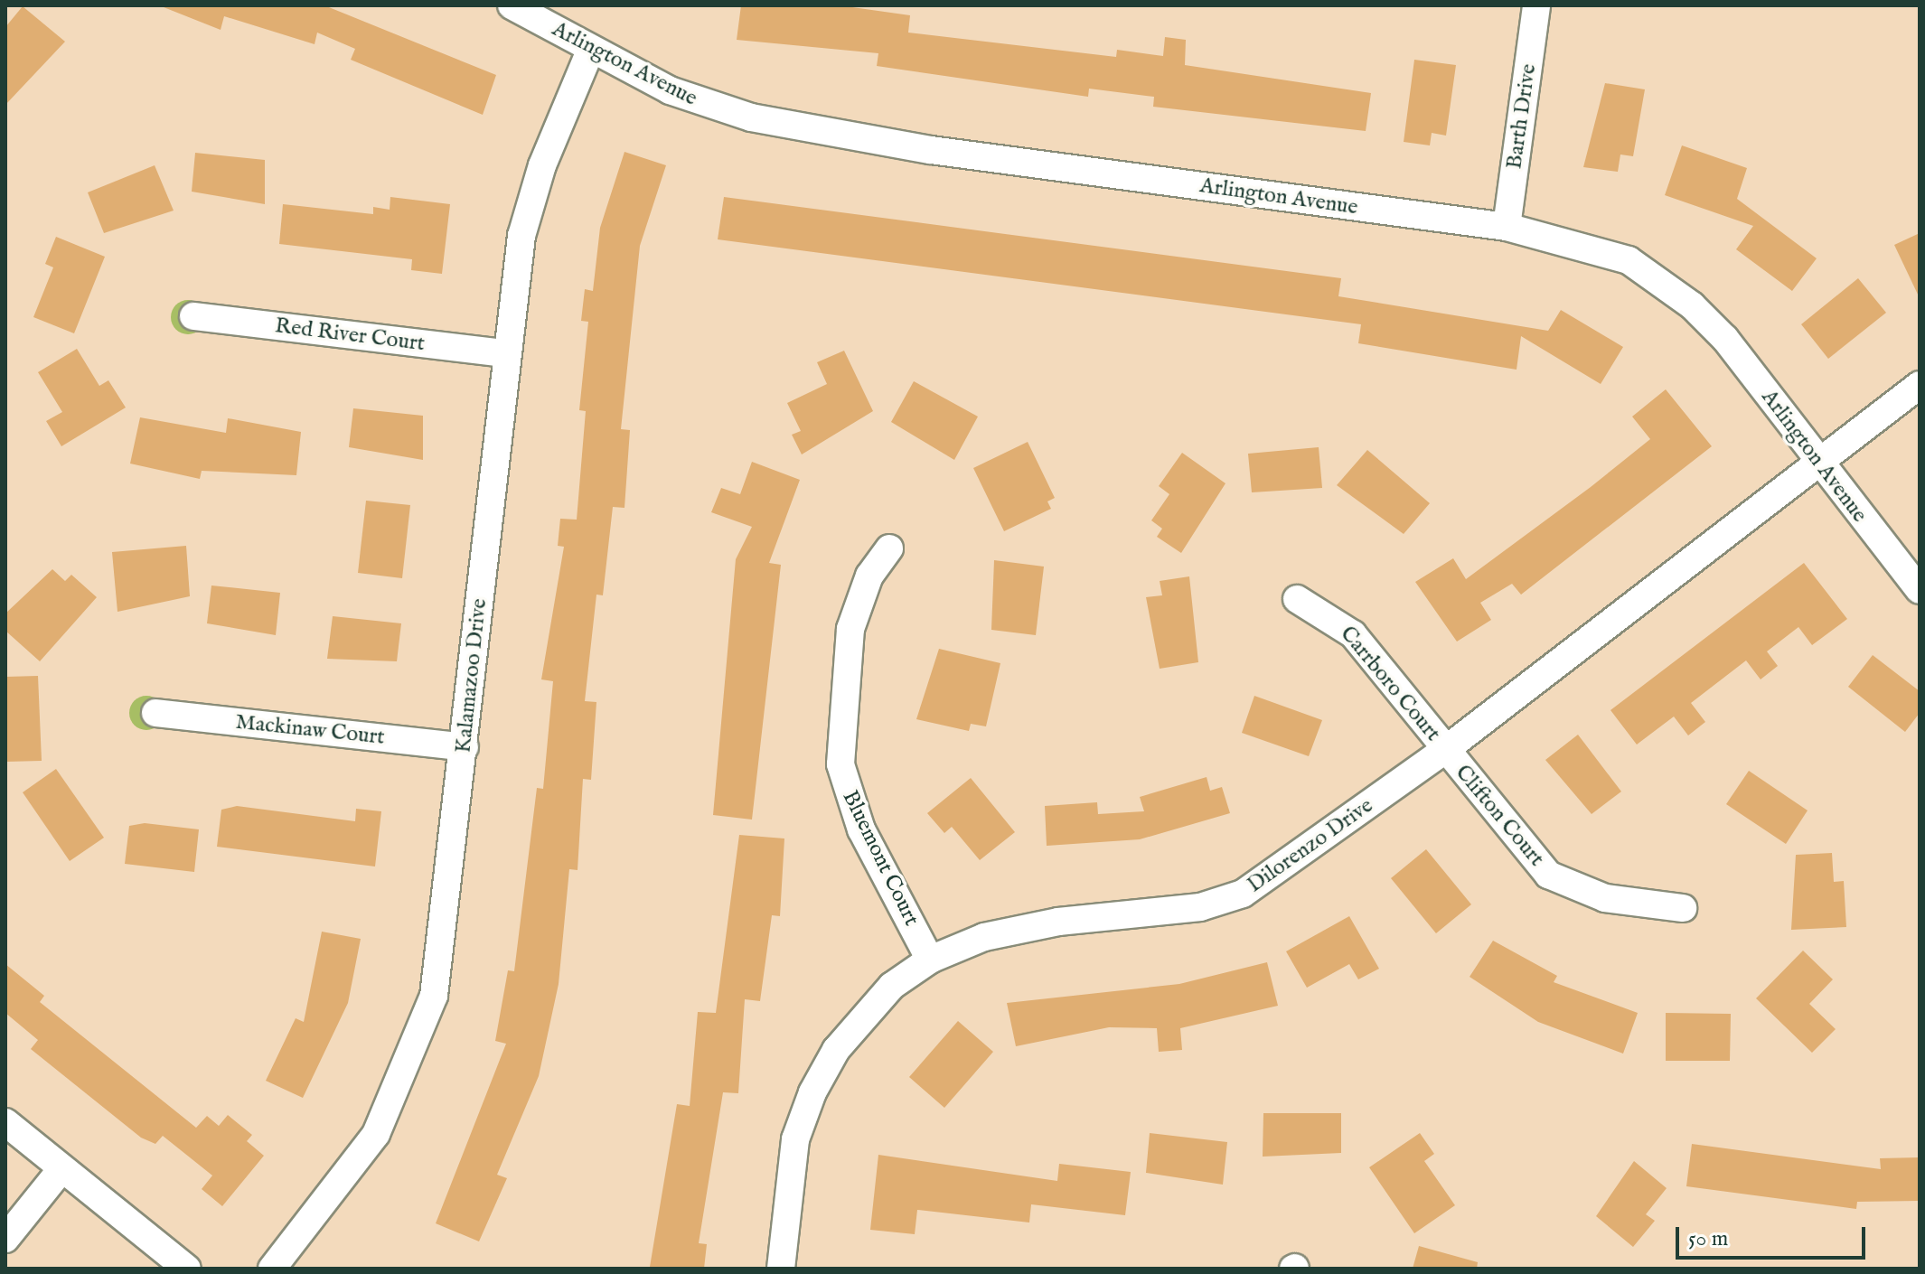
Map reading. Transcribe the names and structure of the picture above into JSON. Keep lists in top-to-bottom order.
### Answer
{
  "streets": {
    "street": [
      "Arlington Avenue",
      "Barth Drive",
      "Red River Court",
      "Kalamazoo Drive",
      "Carrboro Court",
      "Mackinaw Court",
      "Clifton Court",
      "Dilorenzo Drive",
      "Bluemont Court"
    ]
  },
  "crossings": [
    ["Arlington Avenue", "Barth Drive"],
    ["Arlington Avenue", "Kalamazoo Drive"],
    ["Arlington Avenue", "Dilorenzo Drive"],
    ["Red River Court", "Kalamazoo Drive"],
    ["Kalamazoo Drive", "Mackinaw Court"],
    ["Carrboro Court", "Clifton Court"],
    ["Carrboro Court", "Dilorenzo Drive"],
    ["Clifton Court", "Dilorenzo Drive"],
    ["Dilorenzo Drive", "Bluemont Court"]
  ],
  "scale_bar": "50 m"
}
